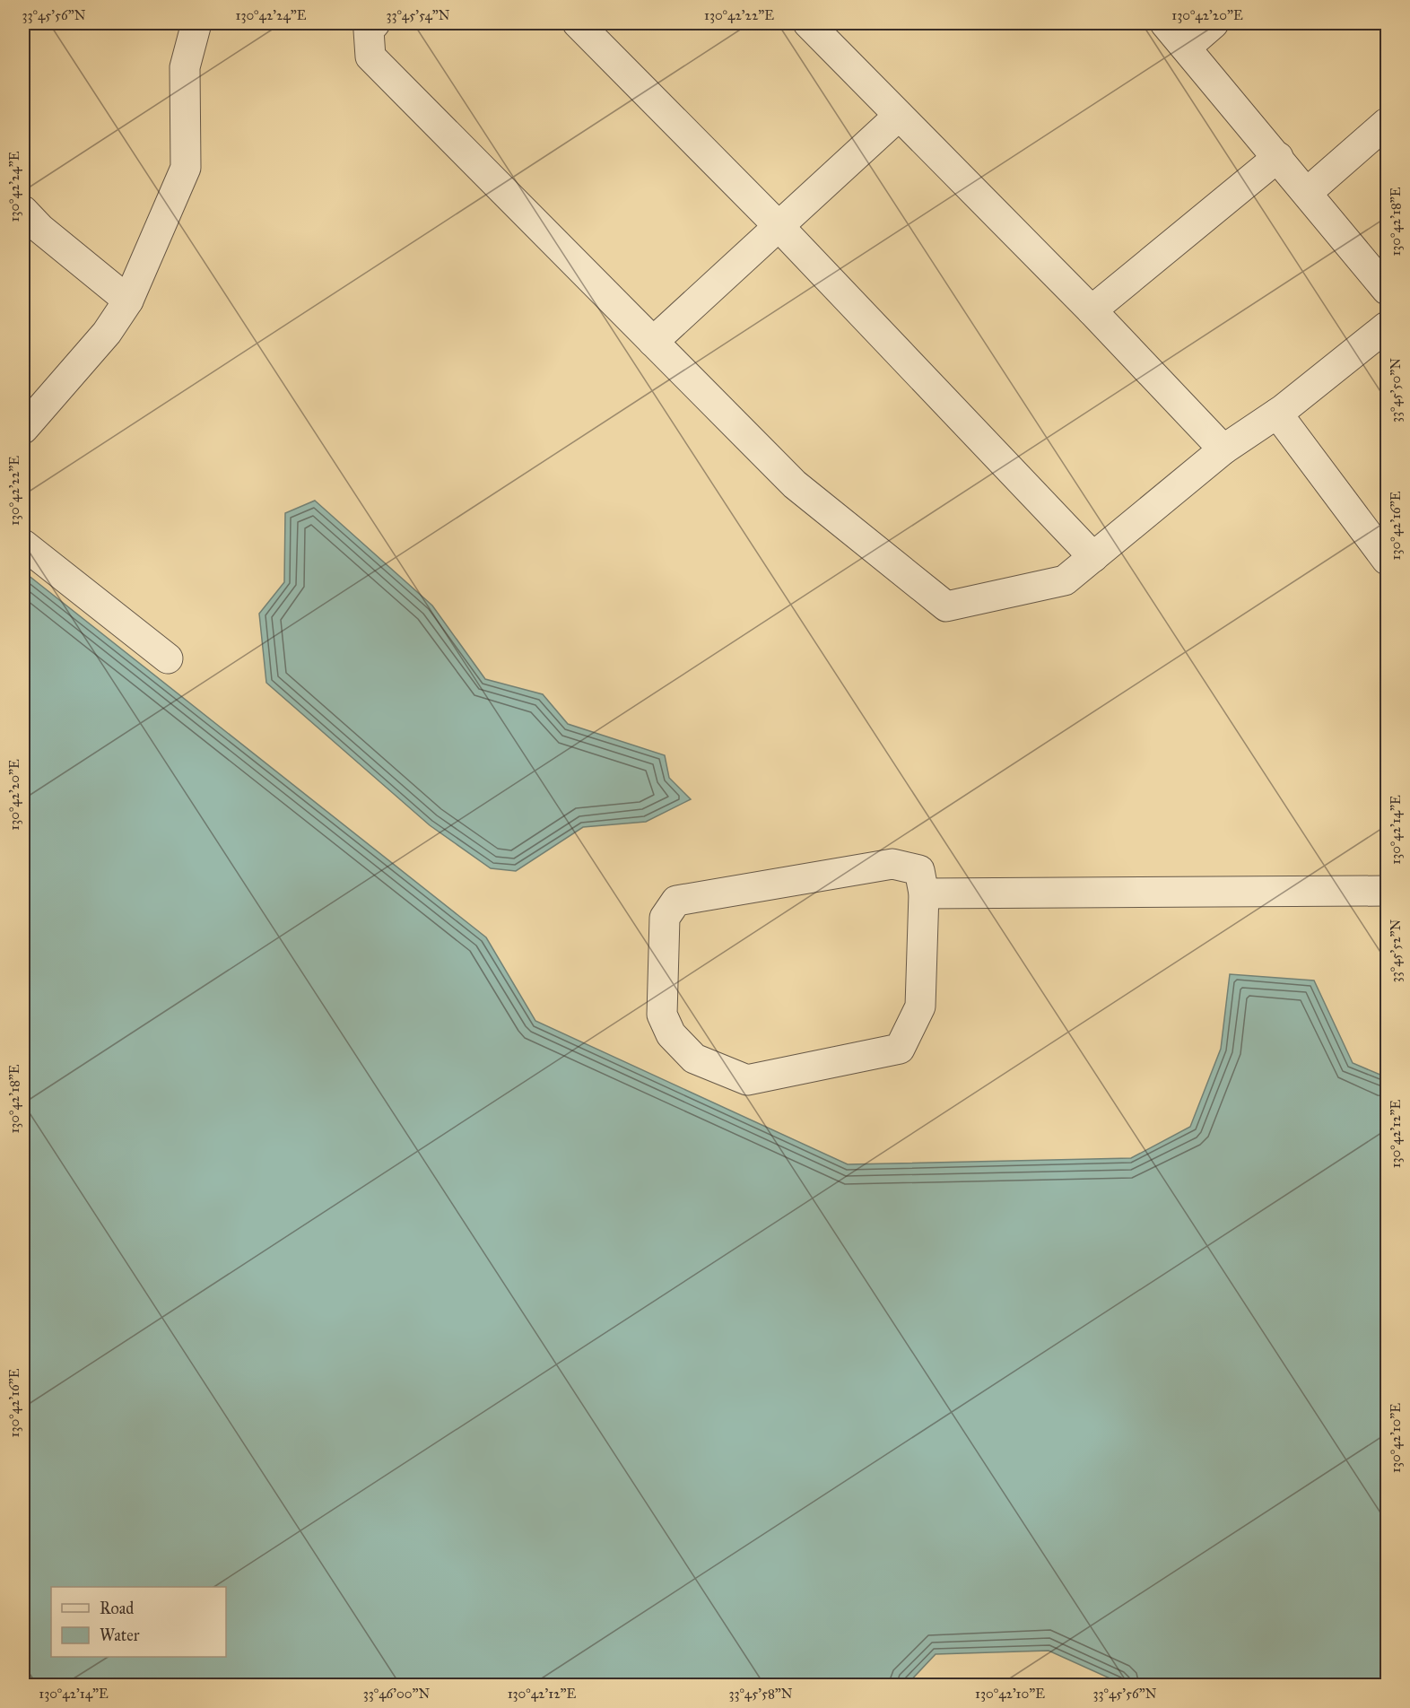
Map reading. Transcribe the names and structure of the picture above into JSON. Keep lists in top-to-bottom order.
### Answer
{
  "legend": ["Road", "Water"],
  "coordinates": [
    "33°45'56\"N",
    "130°42'24\"E",
    "33°45'54\"N",
    "130°42'22\"E",
    "130°42'20\"E",
    "130°42'18\"E",
    "33°45'50\"N",
    "130°42'16\"E",
    "130°42'14\"E",
    "33°45'52\"N",
    "130°42'12\"E",
    "130°42'10\"E",
    "33°46'00\"N",
    "33°45'58\"N"
  ]
}
